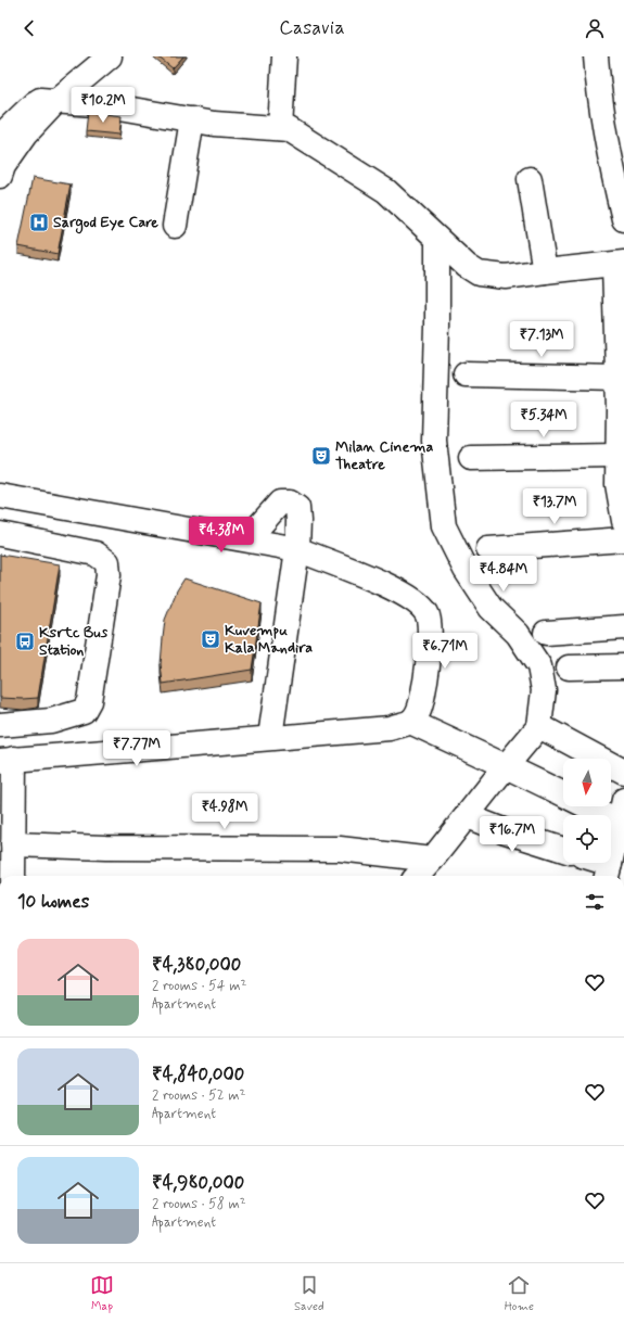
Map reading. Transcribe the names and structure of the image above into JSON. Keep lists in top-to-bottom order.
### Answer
{
  "places": {
    "hospital": ["Sargod Eye Care"],
    "theatre": ["Milan Cinema Theatre", "Kuvempu Kala Mandira"],
    "bus stop": ["Ksrtc Bus Station"]
  },
  "north": "bottom",
  "page": {
    "header": "Casavia",
    "price": [
      "₹10.2M",
      "₹7.13M",
      "₹5.34M",
      "₹13.7M",
      "₹4.38M",
      "₹4.84M",
      "₹6.71M",
      "₹7.77M",
      "₹4.98M",
      "₹16.7M"
    ],
    "heading": "10 homes",
    "list": [
      {
        "name": "₹4,380,000",
        "note": "2 rooms · 54 m² · Apartment"
      },
      {
        "name": "₹4,840,000",
        "note": "2 rooms · 52 m² · Apartment"
      },
      {
        "name": "₹4,980,000",
        "note": "2 rooms · 58 m² · Apartment"
      }
    ],
    "tabs": ["Map", "Saved", "Home"]
  }
}
